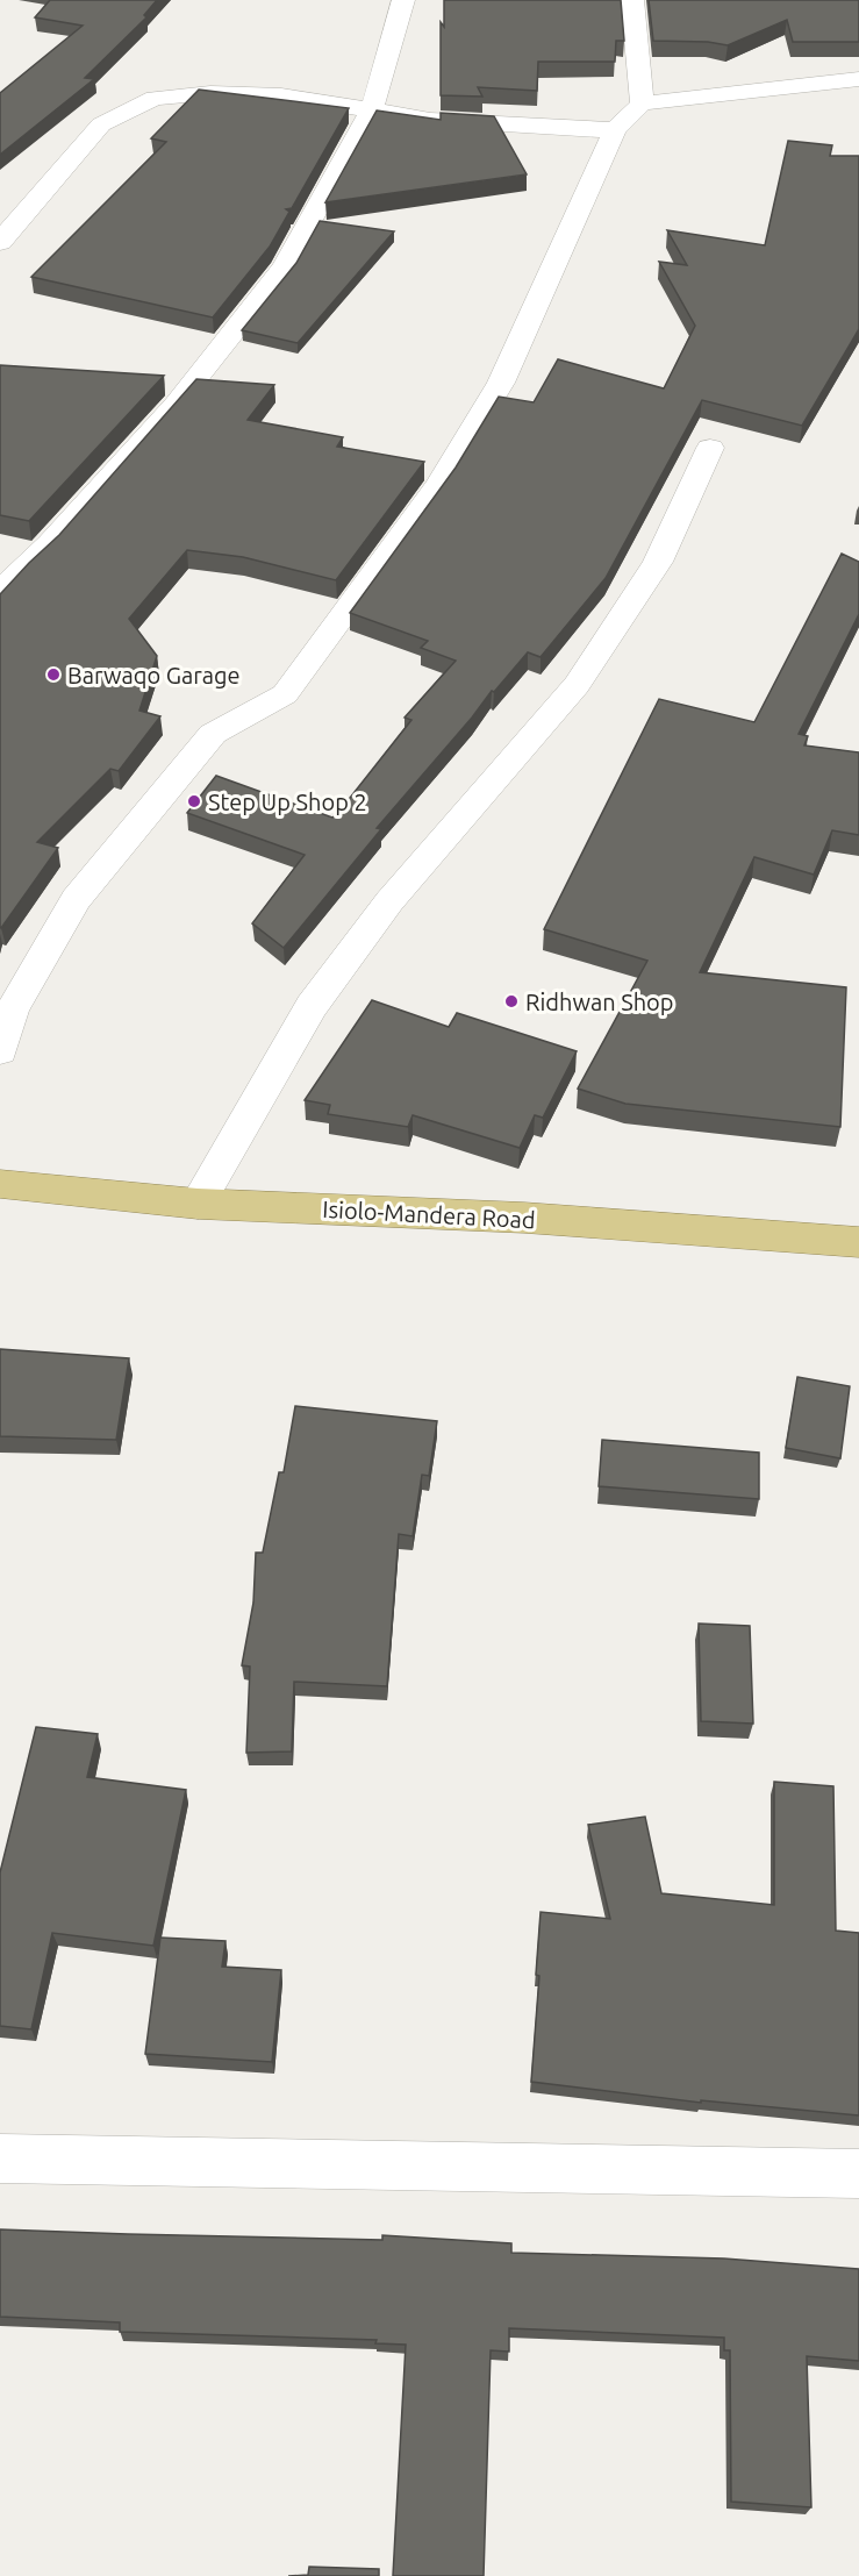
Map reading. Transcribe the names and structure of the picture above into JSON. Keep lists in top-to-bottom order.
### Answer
{
  "streets": {
    "highway": ["Isiolo-Mandera Road"]
  },
  "places": ["Barwaqo Garage", "Step Up Shop 2", "Ridhwan Shop"]
}
